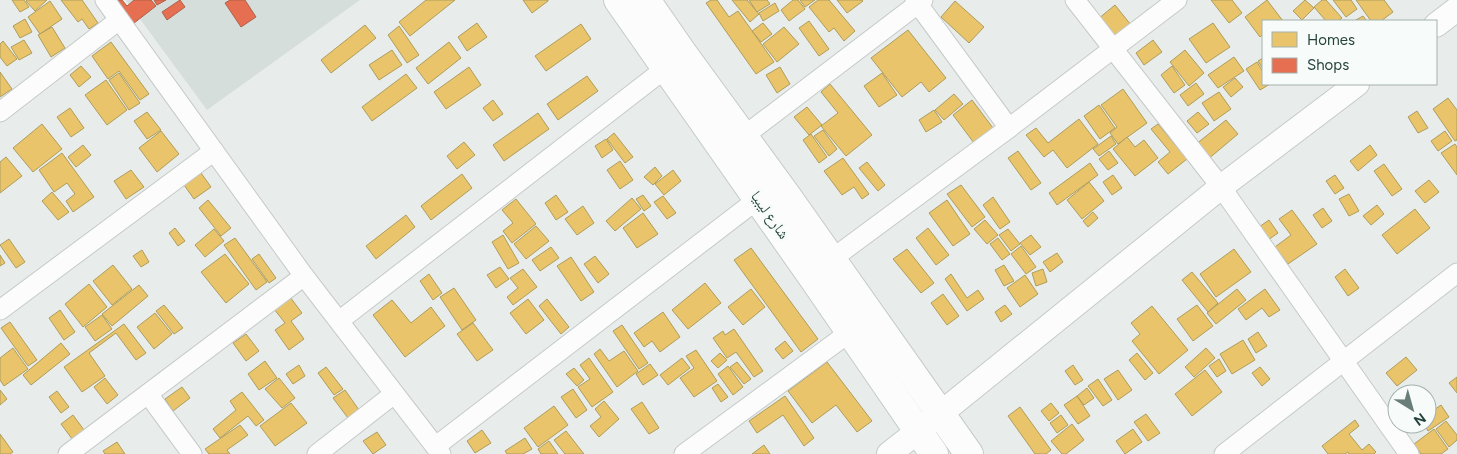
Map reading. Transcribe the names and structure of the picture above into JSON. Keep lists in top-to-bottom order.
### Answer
{
  "streets": {
    "main road": ["شارع ليبيا"]
  },
  "legend": ["Homes", "Shops"],
  "north": "bottom right"
}
